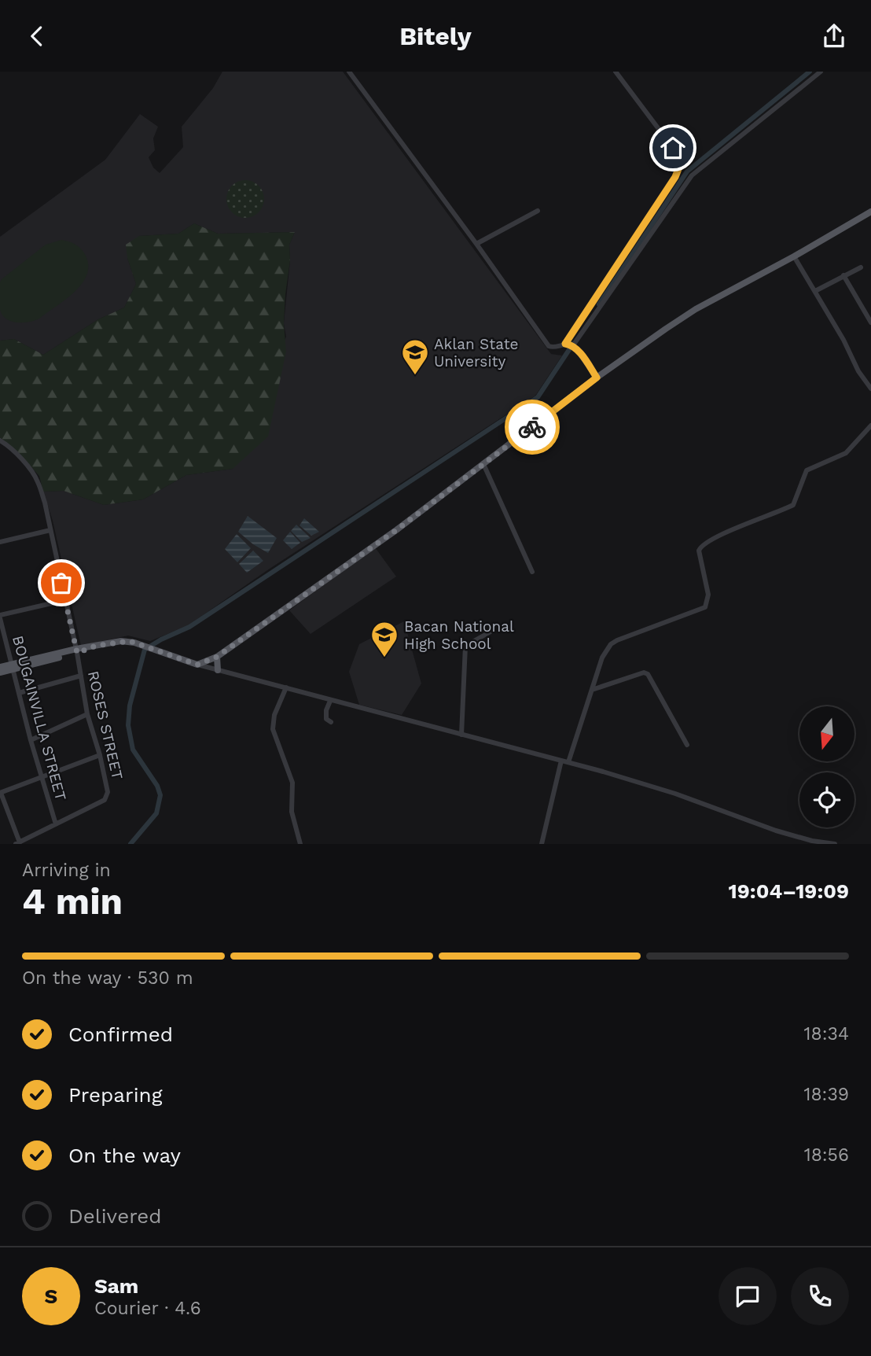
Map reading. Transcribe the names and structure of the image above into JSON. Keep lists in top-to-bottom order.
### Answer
{
  "streets": {
    "street": ["BOUGAINVILLA STREET", "ROSES STREET"]
  },
  "crossings": [
    ["BOUGAINVILLA STREET", "ROSES STREET"]
  ],
  "places": {
    "school or university": ["Aklan State University", "Bacan National High School"]
  },
  "north": "bottom",
  "page": {
    "header": "Bitely",
    "heading": ["4 min", "Arriving in", "19:04–19:09"],
    "panel": ["Sam", "Courier · 4.6"],
    "bar": "On the way · 530 m",
    "list": [
      ["Confirmed", "18:34"],
      ["Preparing", "18:39"],
      ["On the way", "18:56"],
      "Delivered"
    ],
    "round": "S"
  }
}
